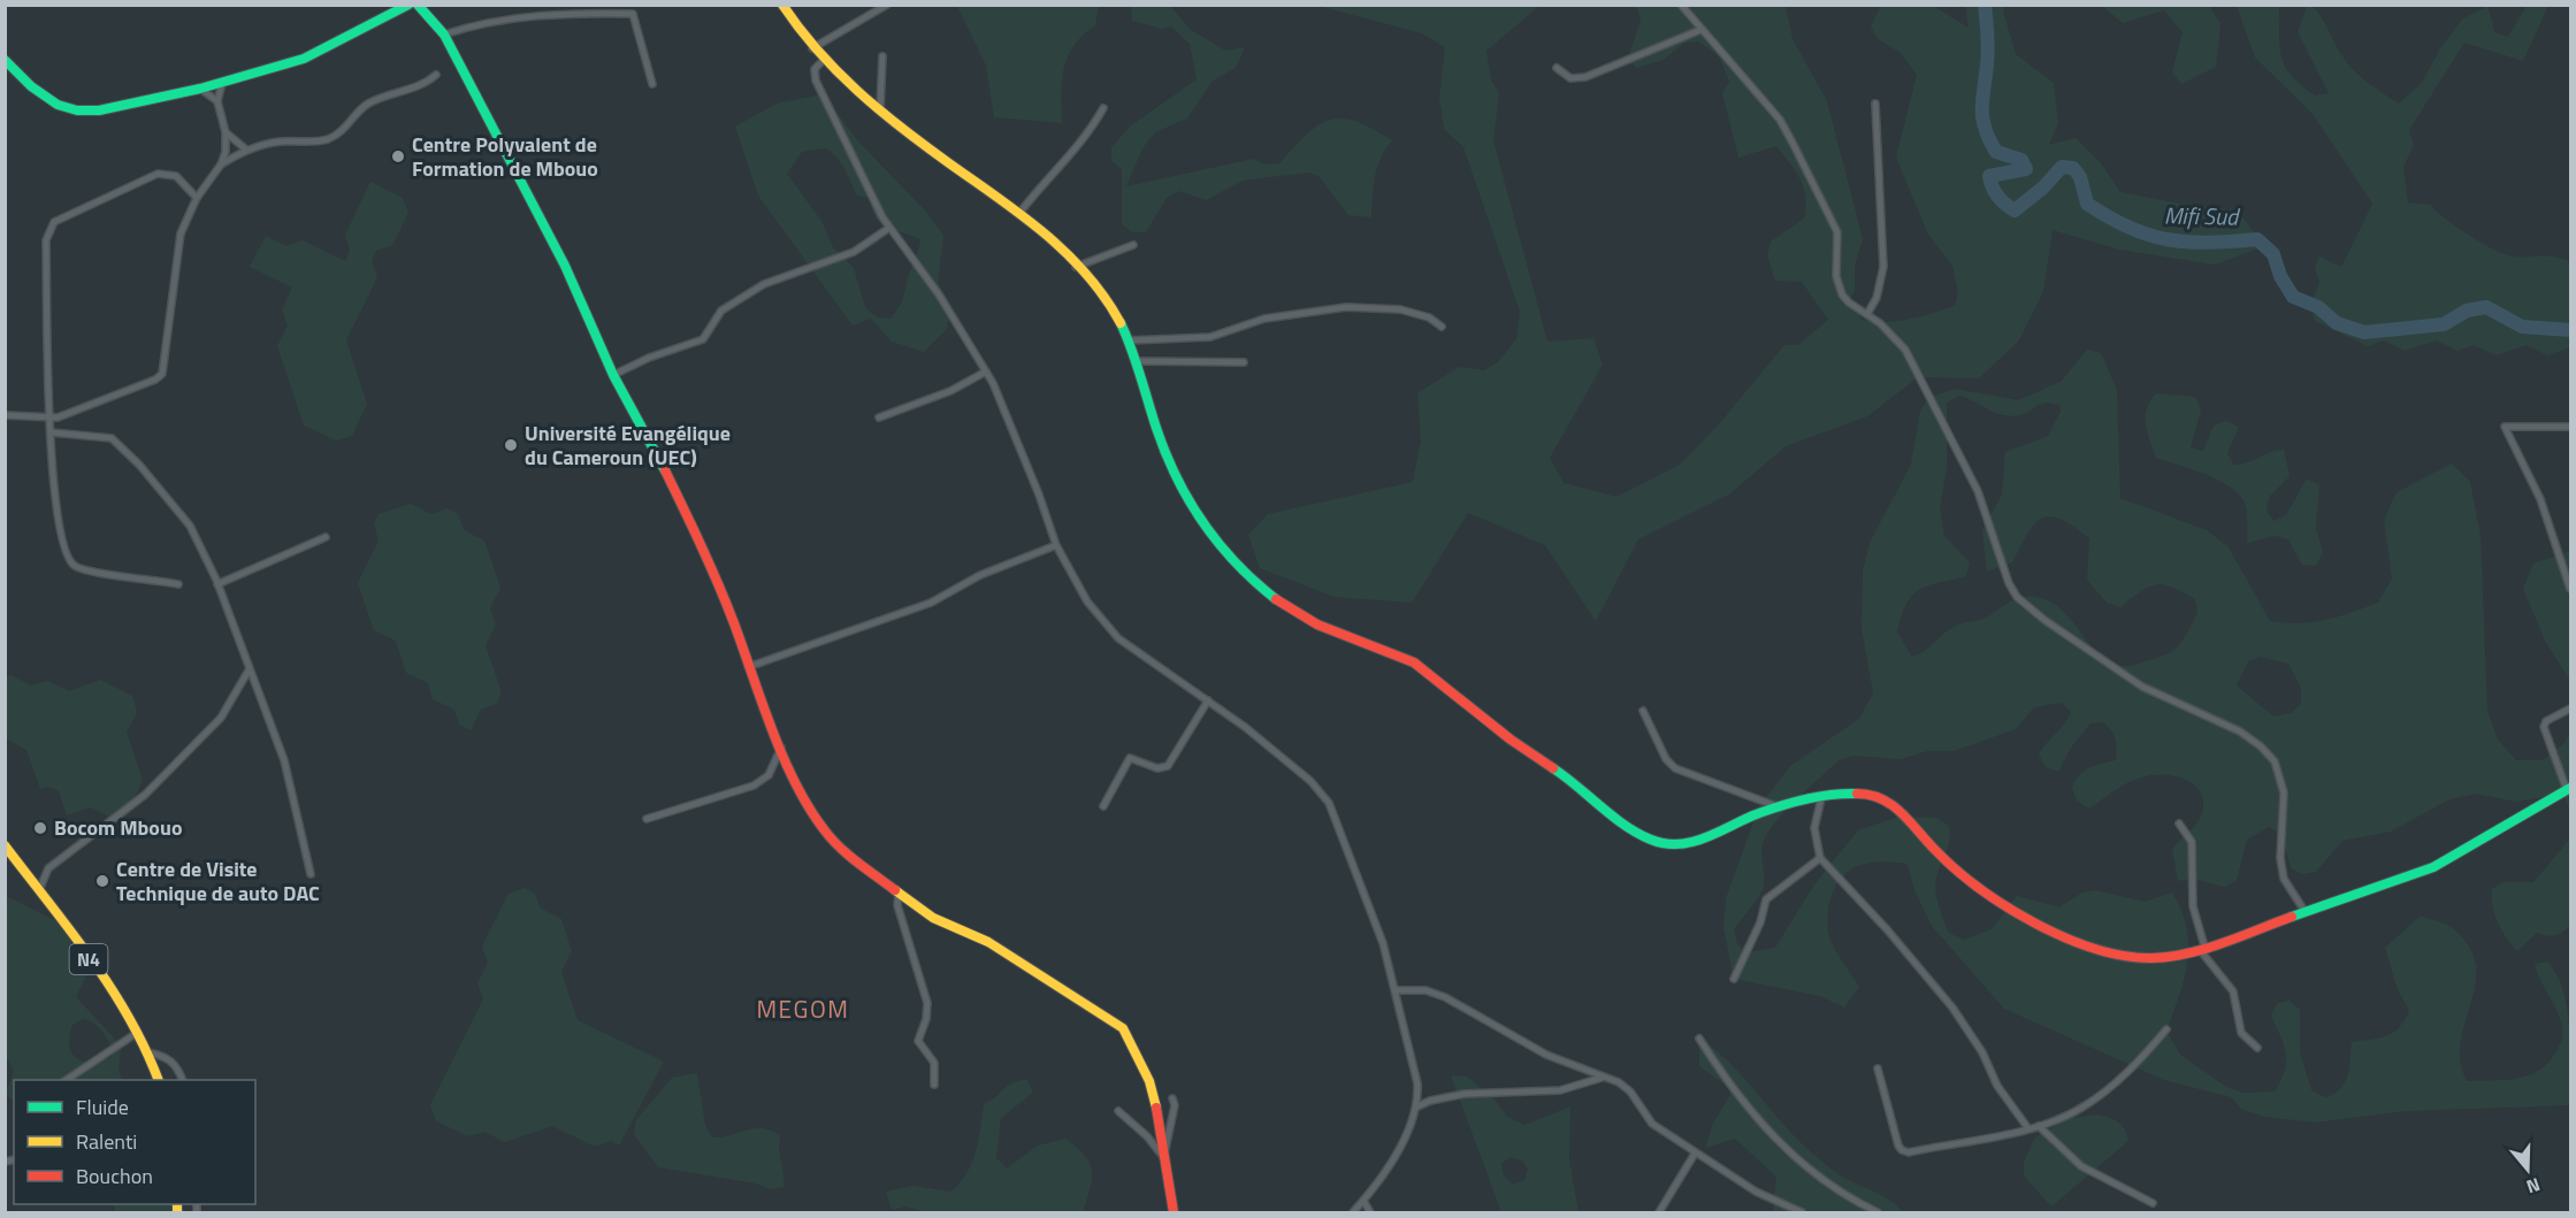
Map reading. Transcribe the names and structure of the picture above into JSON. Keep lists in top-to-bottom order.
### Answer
{
  "streets": {
    "main road": ["N4"]
  },
  "districts": ["MEGOM"],
  "water": ["Mifi Sud"],
  "places": [
    "Centre Polyvalent de Formation de Mbouo",
    "Université Evangélique du Cameroun (UEC)",
    "Bocom Mbouo",
    "Centre de Visite Technique de auto DAC"
  ],
  "legend": ["Fluide", "Ralenti", "Bouchon"],
  "north": "bottom"
}
